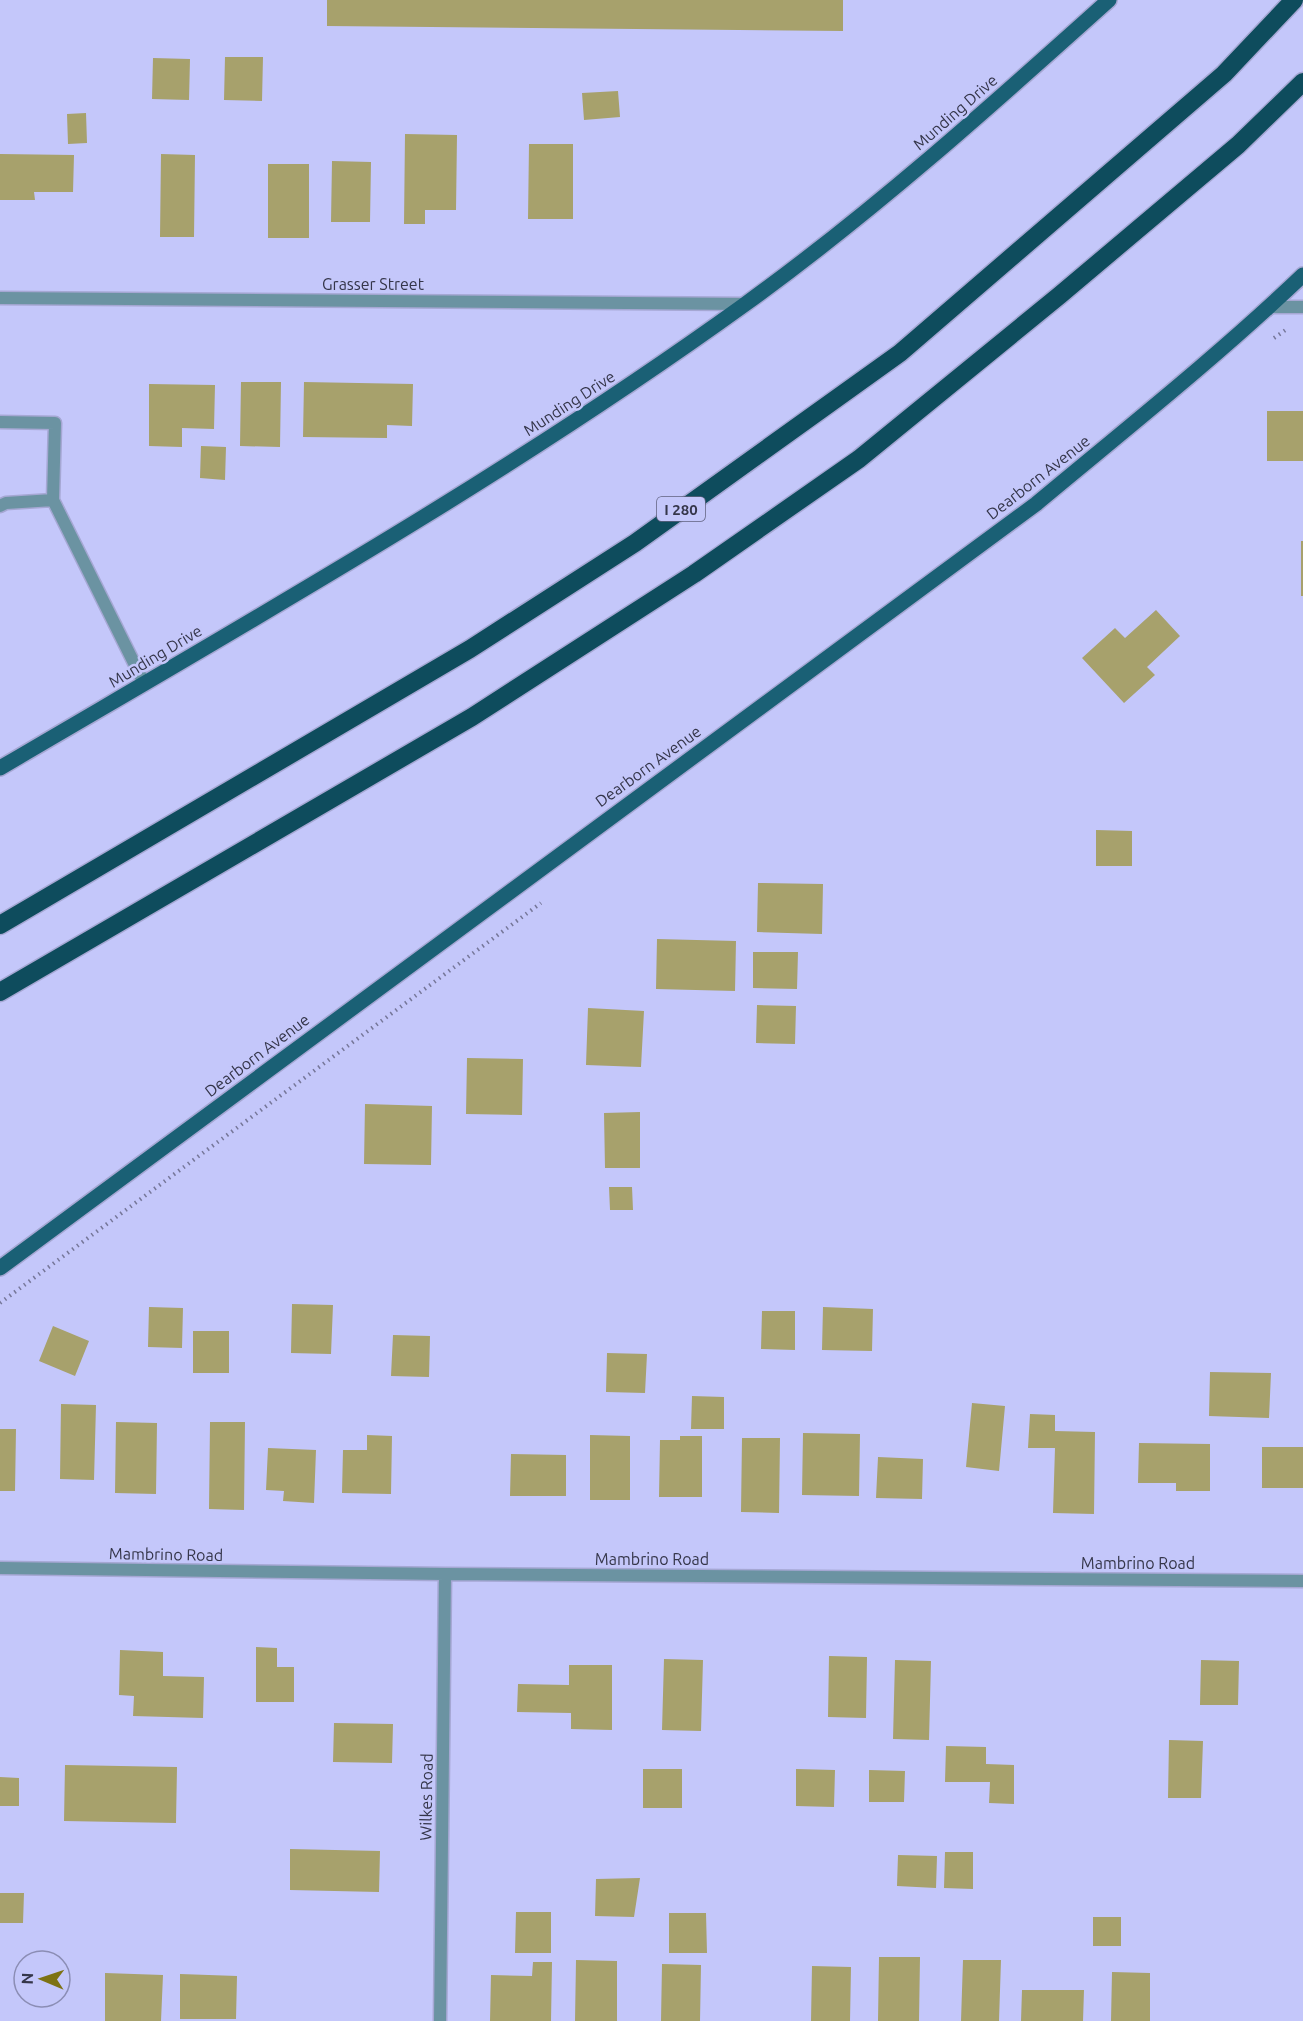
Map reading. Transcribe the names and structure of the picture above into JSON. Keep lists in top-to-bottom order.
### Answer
{
  "streets": {
    "highway": ["I 280"],
    "main road": ["Munding Drive", "Dearborn Avenue"],
    "street": ["Grasser Street", "Mambrino Road", "Wilkes Road"]
  },
  "crossings": [
    ["Munding Drive", "Grasser Street"],
    ["Mambrino Road", "Wilkes Road"]
  ],
  "north": "left"
}
